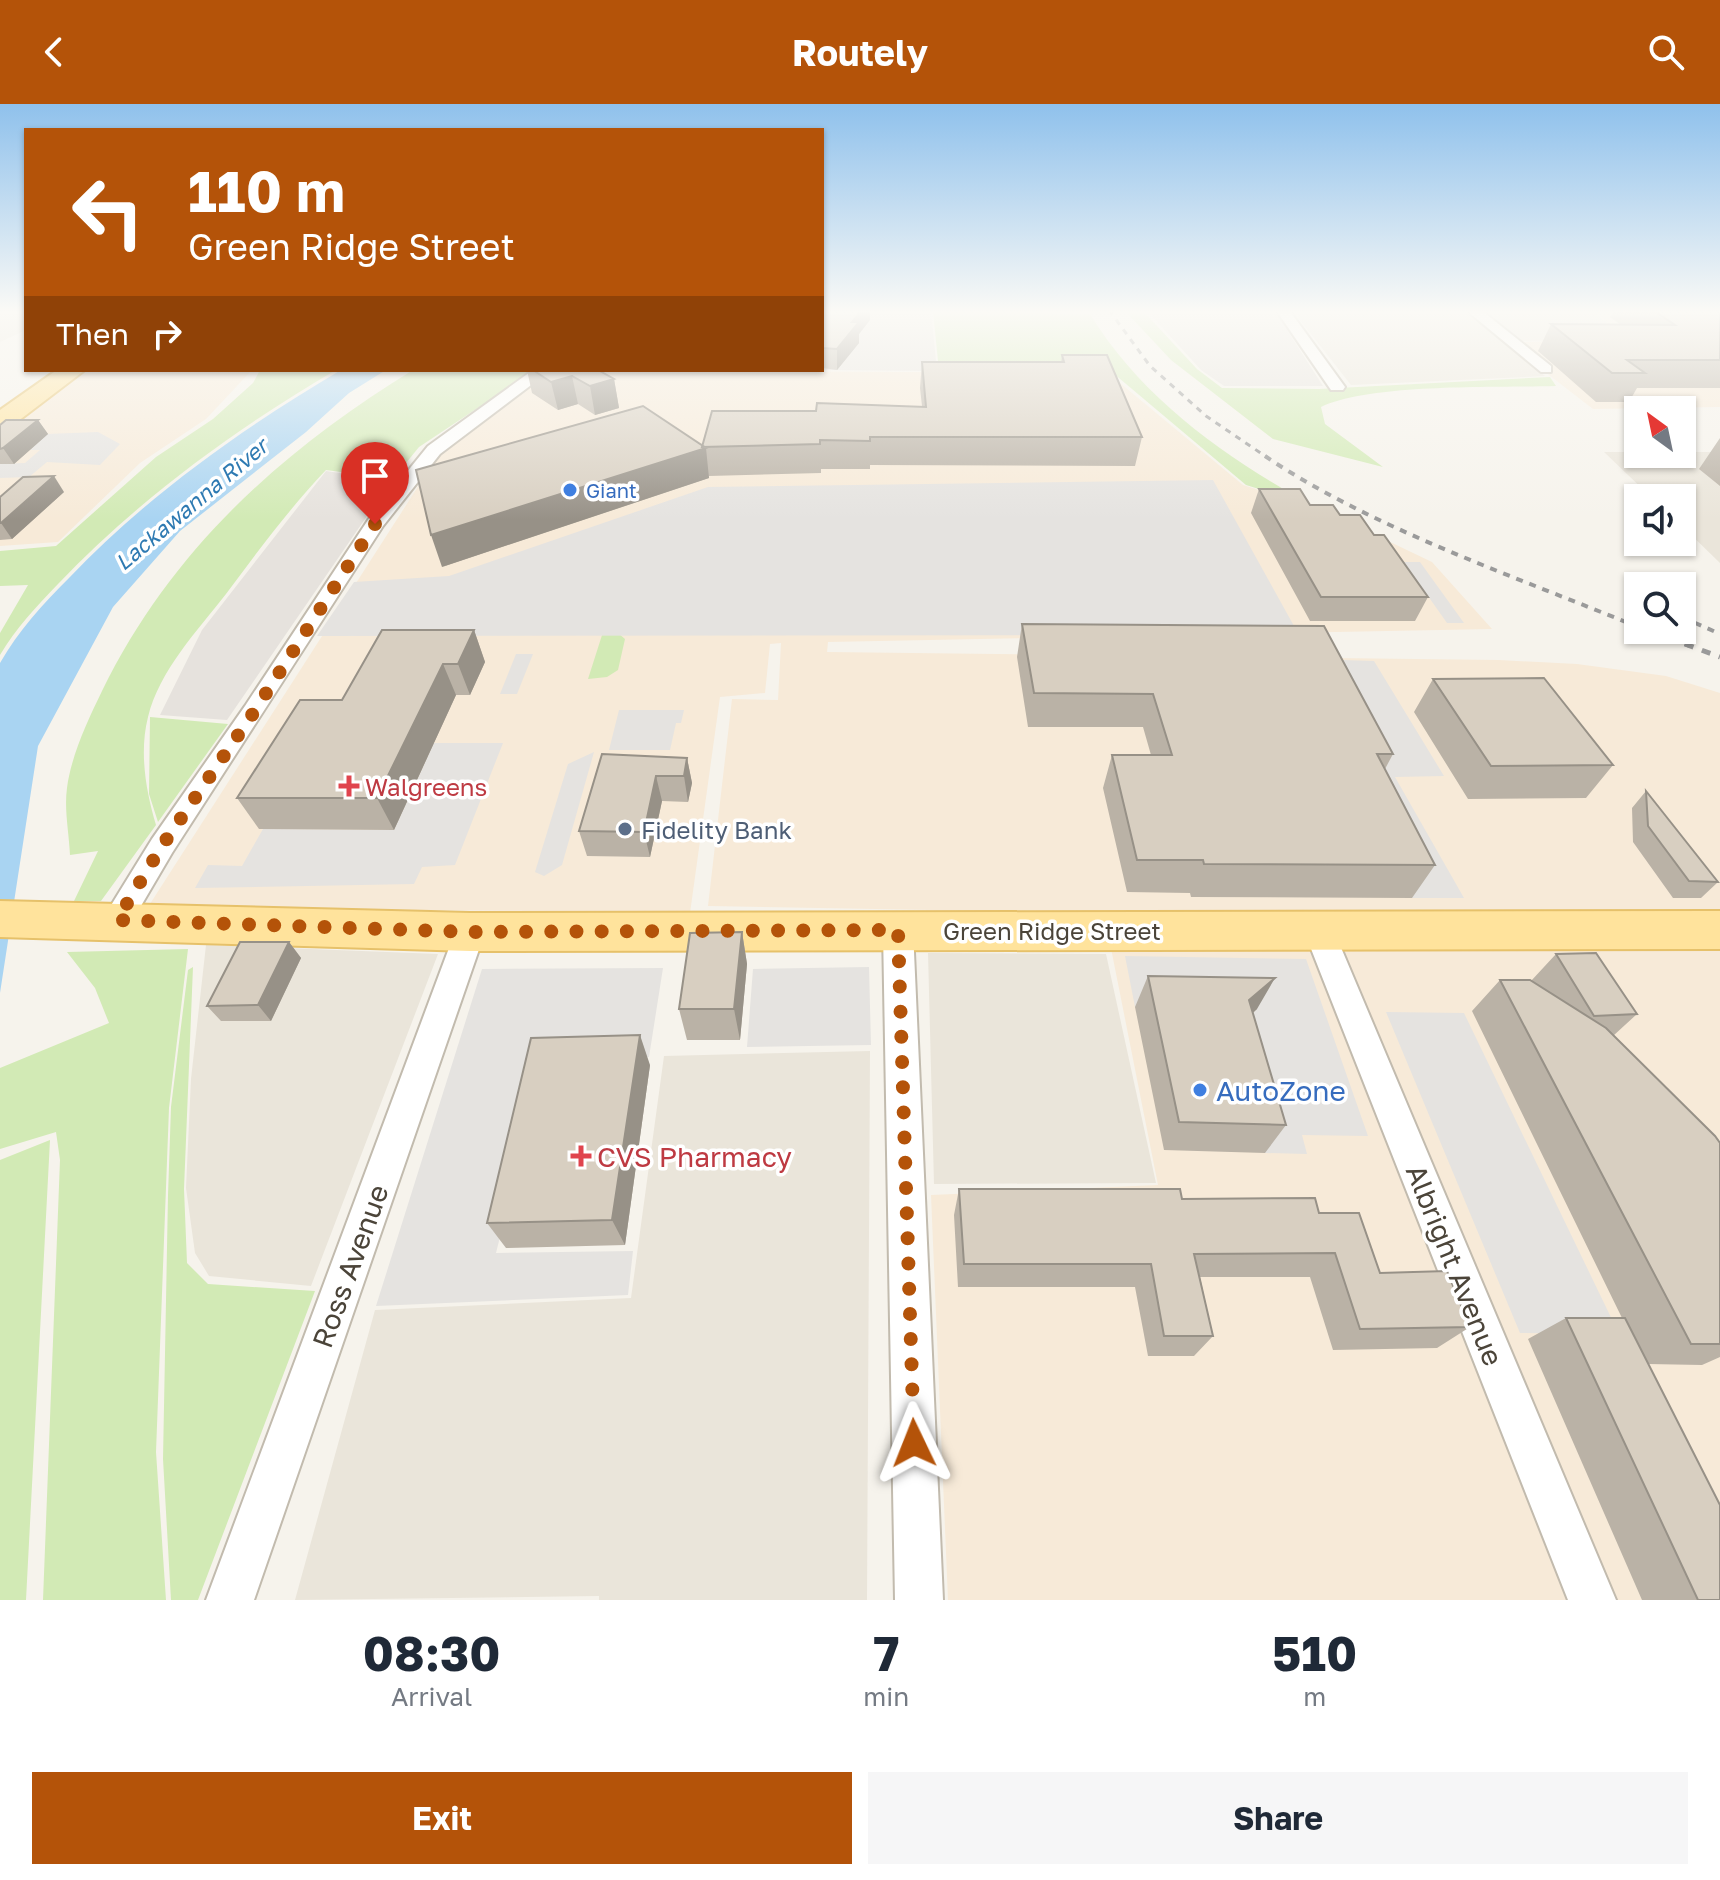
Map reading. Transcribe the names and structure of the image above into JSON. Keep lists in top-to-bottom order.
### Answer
{
  "streets": {
    "main road": ["Green Ridge Street"],
    "street": ["Albright Avenue", "Ross Avenue"]
  },
  "crossings": [
    ["Green Ridge Street", "Albright Avenue"],
    ["Green Ridge Street", "Ross Avenue"]
  ],
  "water": ["Lackawanna River"],
  "places": {
    "other": ["Giant", "Fidelity Bank", "AutoZone"],
    "health": ["Walgreens", "CVS Pharmacy"]
  },
  "north": "top left",
  "page": {
    "header": "Routely",
    "turn": ["110 m", "Green Ridge Street"],
    "then": "Then",
    "eta": [
      "08:30",
      "Arrival",
      "7",
      "min",
      "510",
      "m"
    ],
    "buttons": ["Exit", "Share"]
  }
}
